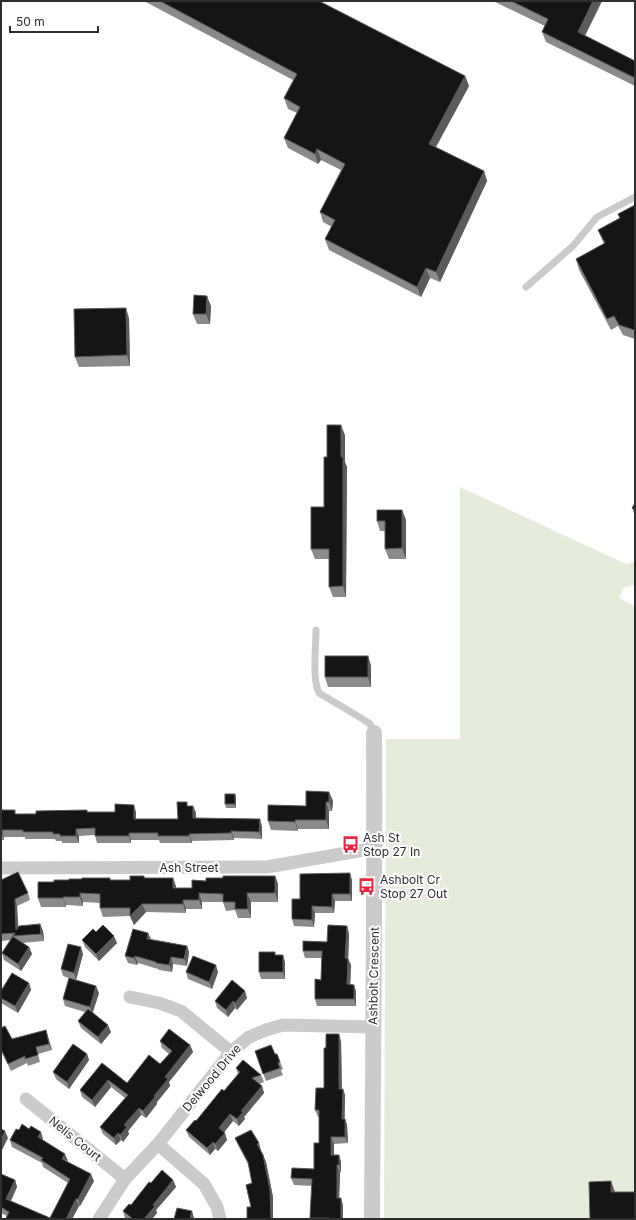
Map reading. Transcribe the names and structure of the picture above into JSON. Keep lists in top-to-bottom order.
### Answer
{
  "streets": {
    "street": [
      "Ash Street",
      "Ashbolt Crescent",
      "Delwood Drive",
      "Nelis Court"
    ]
  },
  "crossings": [
    ["Ash Street", "Ashbolt Crescent"],
    ["Ashbolt Crescent", "Delwood Drive"],
    ["Delwood Drive", "Nelis Court"]
  ],
  "places": {
    "bus stop": ["Ash St Stop 27 In", "Ashbolt Cr Stop 27 Out"]
  },
  "scale_bar": "50 m"
}
